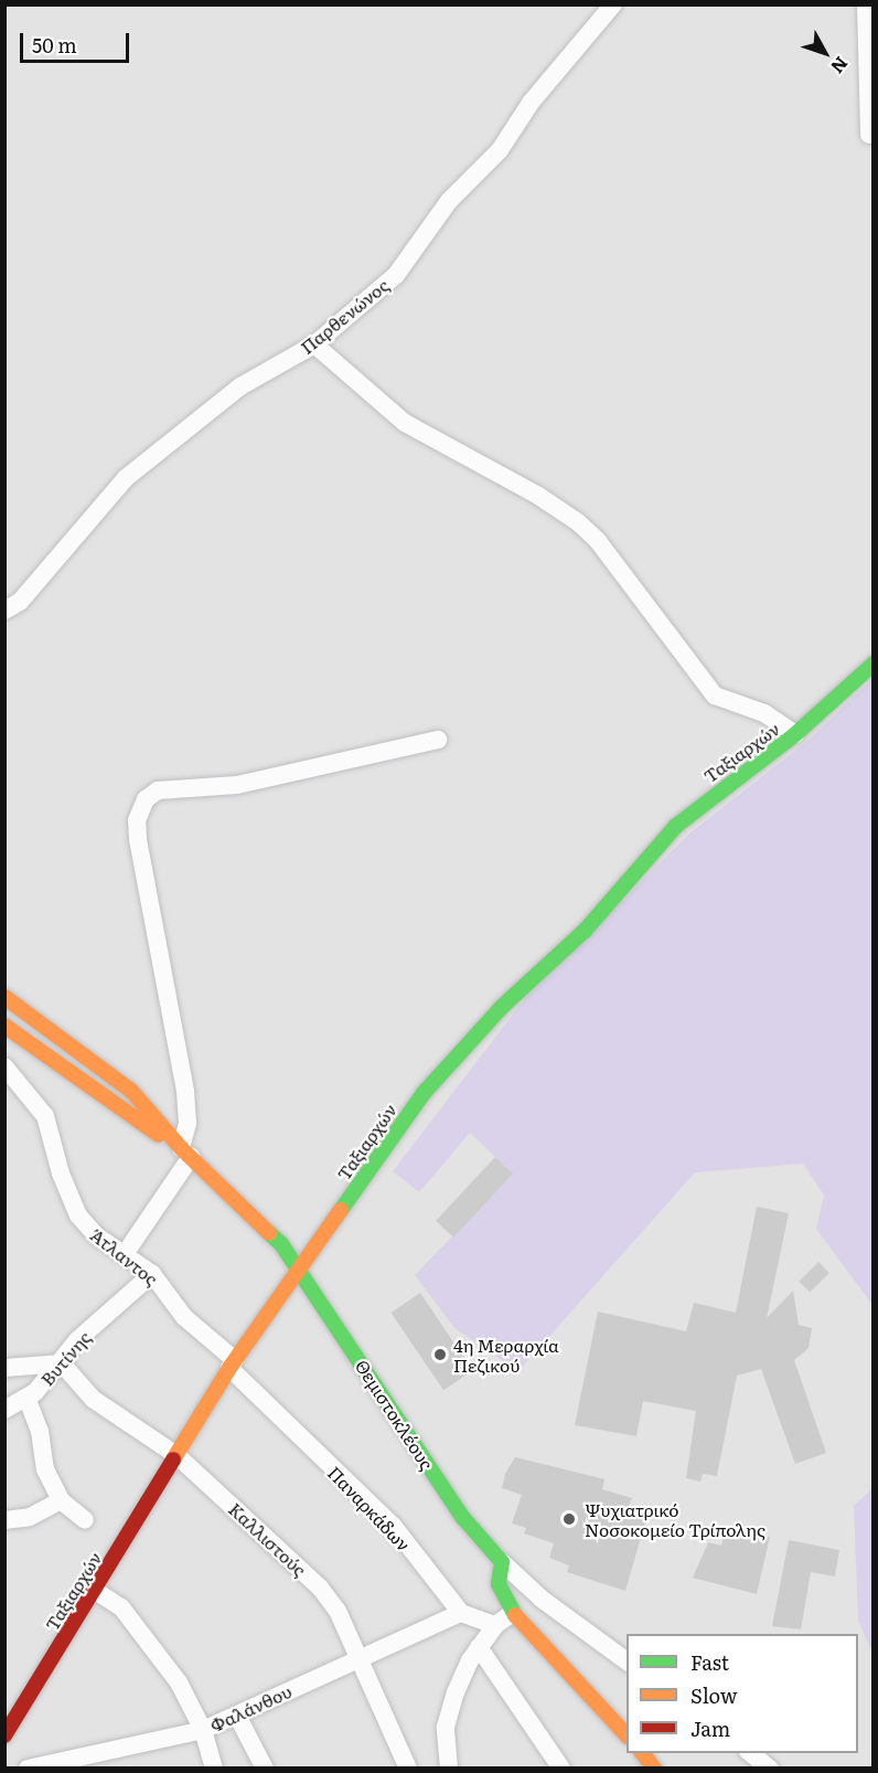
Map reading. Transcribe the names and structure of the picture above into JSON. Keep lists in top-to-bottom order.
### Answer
{
  "streets": {
    "street": [
      "Παρθενώνος",
      "Ταξιαρχών",
      "Άτλαντος",
      "Βυτίνης",
      "Θεμιστοκλέους",
      "Παναρκάδων",
      "Καλλιστούς",
      "Φαλάνθου"
    ]
  },
  "crossings": [
    ["Ταξιαρχών", "Άτλαντος"],
    ["Ταξιαρχών", "Θεμιστοκλέους"],
    ["Ταξιαρχών", "Παναρκάδων"],
    ["Ταξιαρχών", "Καλλιστούς"],
    ["Άτλαντος", "Βυτίνης"],
    ["Άτλαντος", "Παναρκάδων"],
    ["Βυτίνης", "Καλλιστούς"],
    ["Παναρκάδων", "Φαλάνθου"],
    ["Καλλιστούς", "Φαλάνθου"]
  ],
  "places": ["4η Μεραρχία Πεζικού", "Ψυχιατρικό Νοσοκομείο Τρίπολης"],
  "legend": ["Fast", "Slow", "Jam"],
  "scale_bar": "50 m",
  "north": "bottom right"
}
